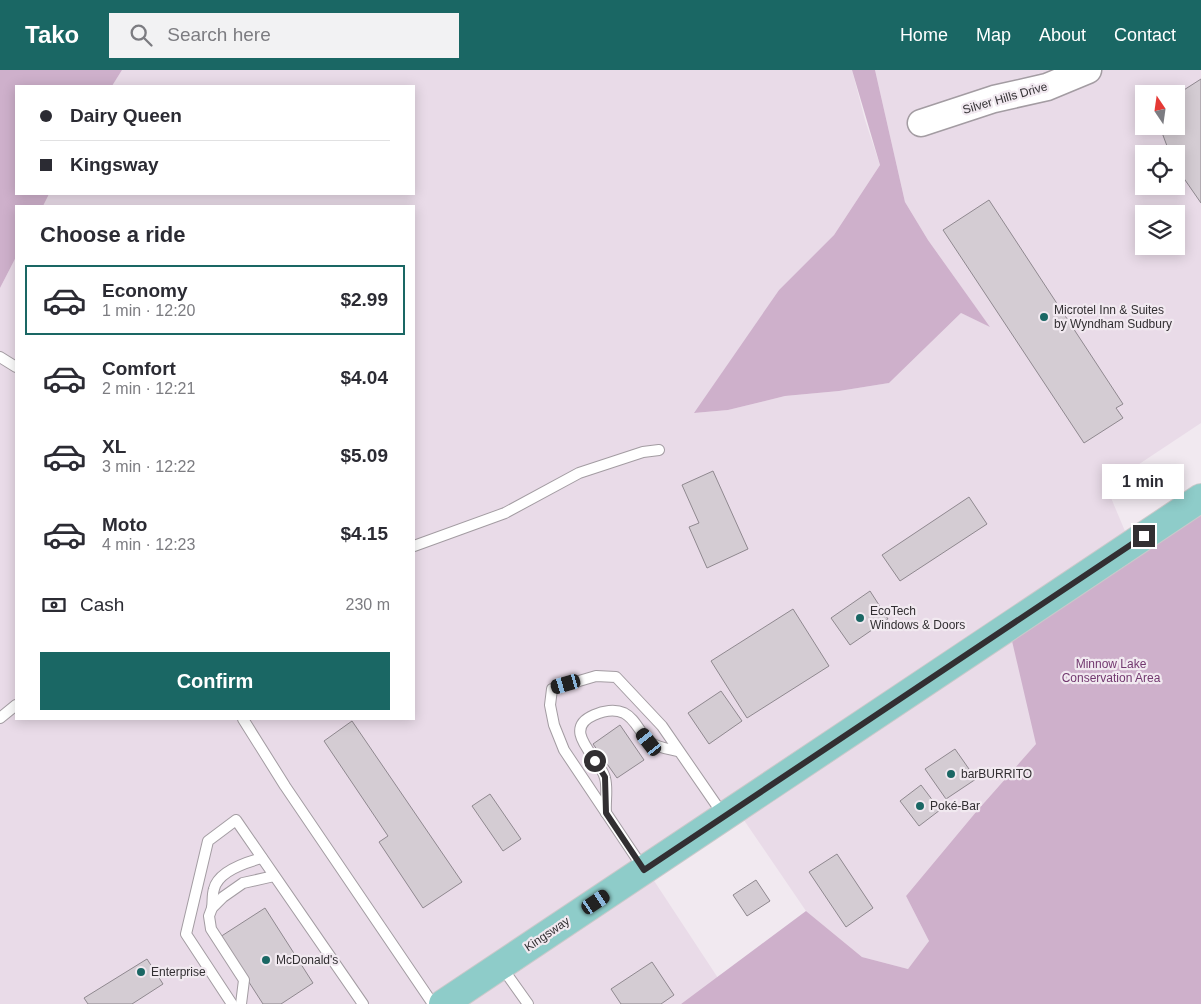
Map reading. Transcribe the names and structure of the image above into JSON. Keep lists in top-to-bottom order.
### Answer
{
  "streets": {
    "main road": ["Kingsway"],
    "street": ["Silver Hills Drive"]
  },
  "parks": ["Minnow Lake Conservation Area"],
  "places": [
    "Microtel Inn & Suites by Wyndham Sudbury",
    "EcoTech Windows & Doors",
    "barBURRITO",
    "Poké-Bar",
    "McDonald's",
    "Enterprise"
  ],
  "north": "top",
  "page": {
    "header": "Tako",
    "search": "Search here",
    "nav": [
      "Home",
      "Map",
      "About",
      "Contact"
    ],
    "banner": ["Dairy Queen", "Kingsway"],
    "heading": "Choose a ride",
    "list": [
      {
        "name": "Economy",
        "note": "1 min · 12:20",
        "value": "$2.99"
      },
      {
        "name": "Comfort",
        "note": "2 min · 12:21",
        "value": "$4.04"
      },
      {
        "name": "XL",
        "note": "3 min · 12:22",
        "value": "$5.09"
      },
      {
        "name": "Moto",
        "note": "4 min · 12:23",
        "value": "$4.15"
      }
    ],
    "bubble": "1 min",
    "pay": ["Cash", "230 m"],
    "buttons": "Confirm"
  }
}
